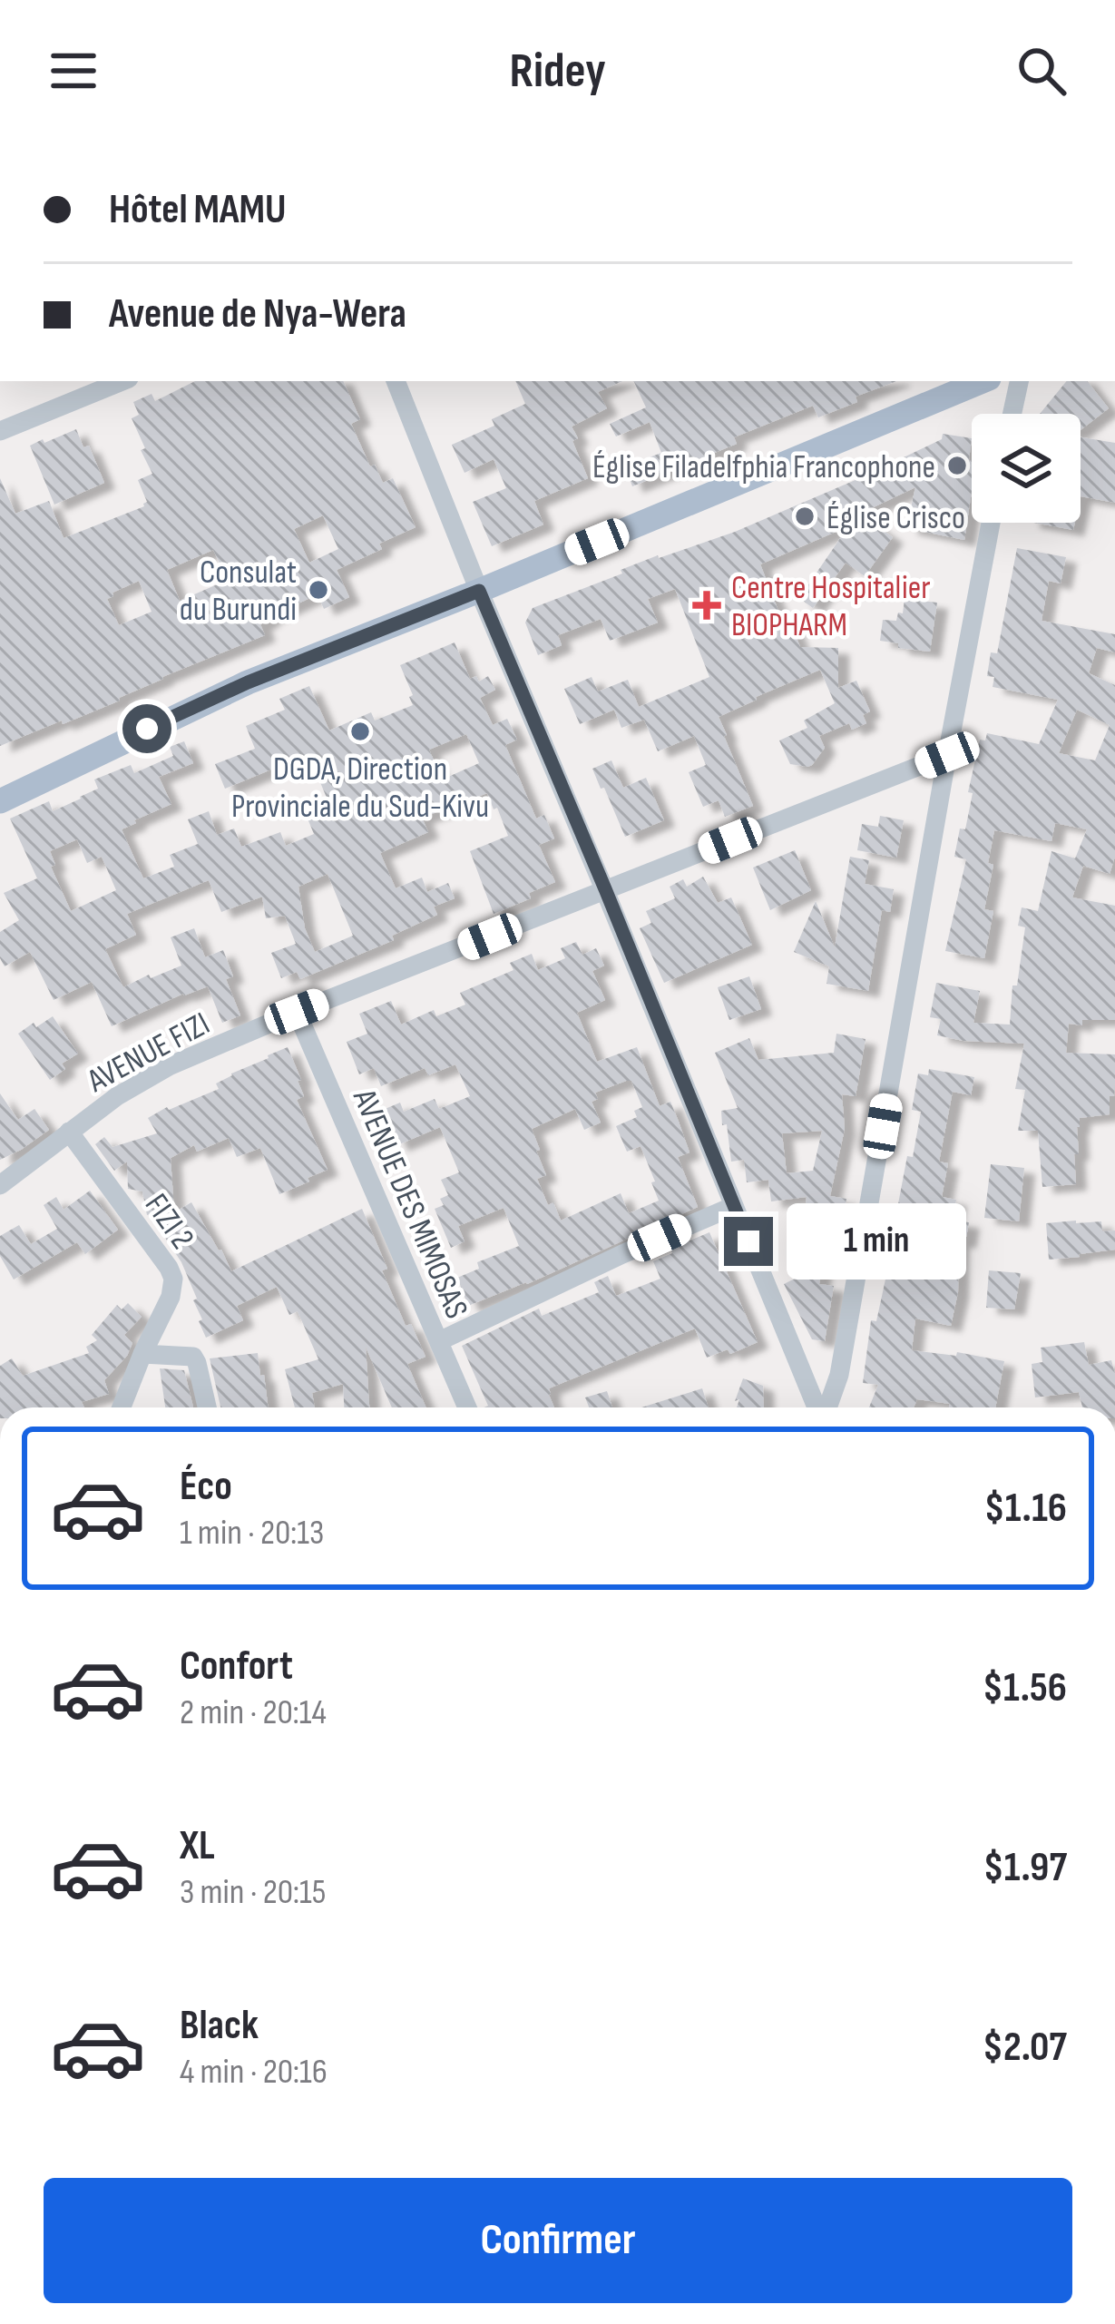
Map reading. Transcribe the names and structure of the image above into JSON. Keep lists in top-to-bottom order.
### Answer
{
  "streets": {
    "street": ["AVENUE FIZI", "AVENUE DES MIMOSAS", "FIZI 2"]
  },
  "crossings": [
    ["AVENUE FIZI", "AVENUE DES MIMOSAS"],
    ["AVENUE FIZI", "FIZI 2"]
  ],
  "places": {
    "other": [
      "Église Filadelfphia Francophone",
      "Église Crisco",
      "Consulat du Burundi",
      "DGDA, Direction Provinciale du Sud-Kivu"
    ],
    "health": ["Centre Hospitalier BIOPHARM"]
  },
  "page": {
    "header": "Ridey",
    "banner": ["Hôtel MAMU", "Avenue de Nya-Wera"],
    "bubble": "1 min",
    "list": [
      {
        "name": "Éco",
        "note": "1 min · 20:13",
        "value": "$1.16"
      },
      {
        "name": "Confort",
        "note": "2 min · 20:14",
        "value": "$1.56"
      },
      {
        "name": "XL",
        "note": "3 min · 20:15",
        "value": "$1.97"
      },
      {
        "name": "Black",
        "note": "4 min · 20:16",
        "value": "$2.07"
      }
    ],
    "buttons": "Confirmer"
  }
}
